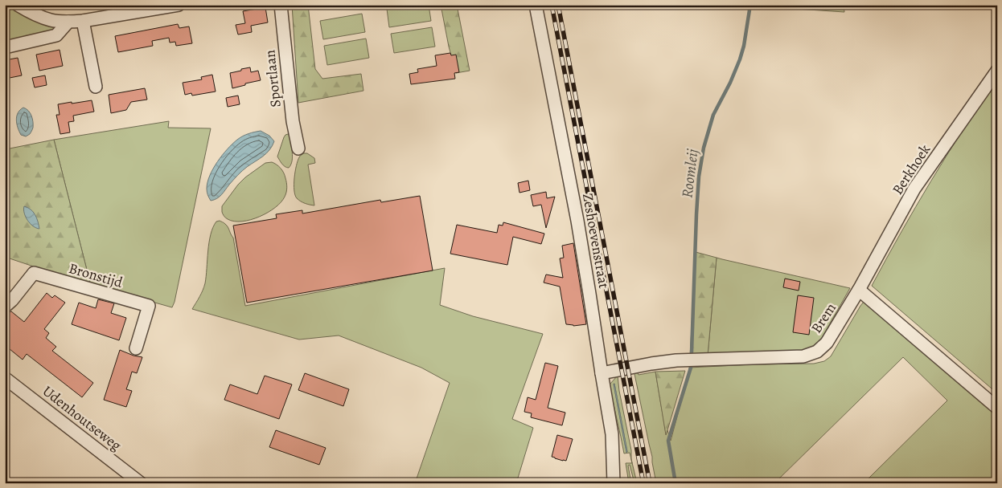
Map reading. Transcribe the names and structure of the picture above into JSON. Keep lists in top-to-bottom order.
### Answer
{
  "streets": {
    "street": [
      "Sportlaan",
      "Berkhoek",
      "Zeshoevenstraat",
      "Bronstijd",
      "Brem",
      "Udenhoutseweg"
    ]
  },
  "crossings": [
    ["Berkhoek", "Brem"],
    ["Zeshoevenstraat", "Brem"]
  ],
  "water": ["Roomleij"]
}
